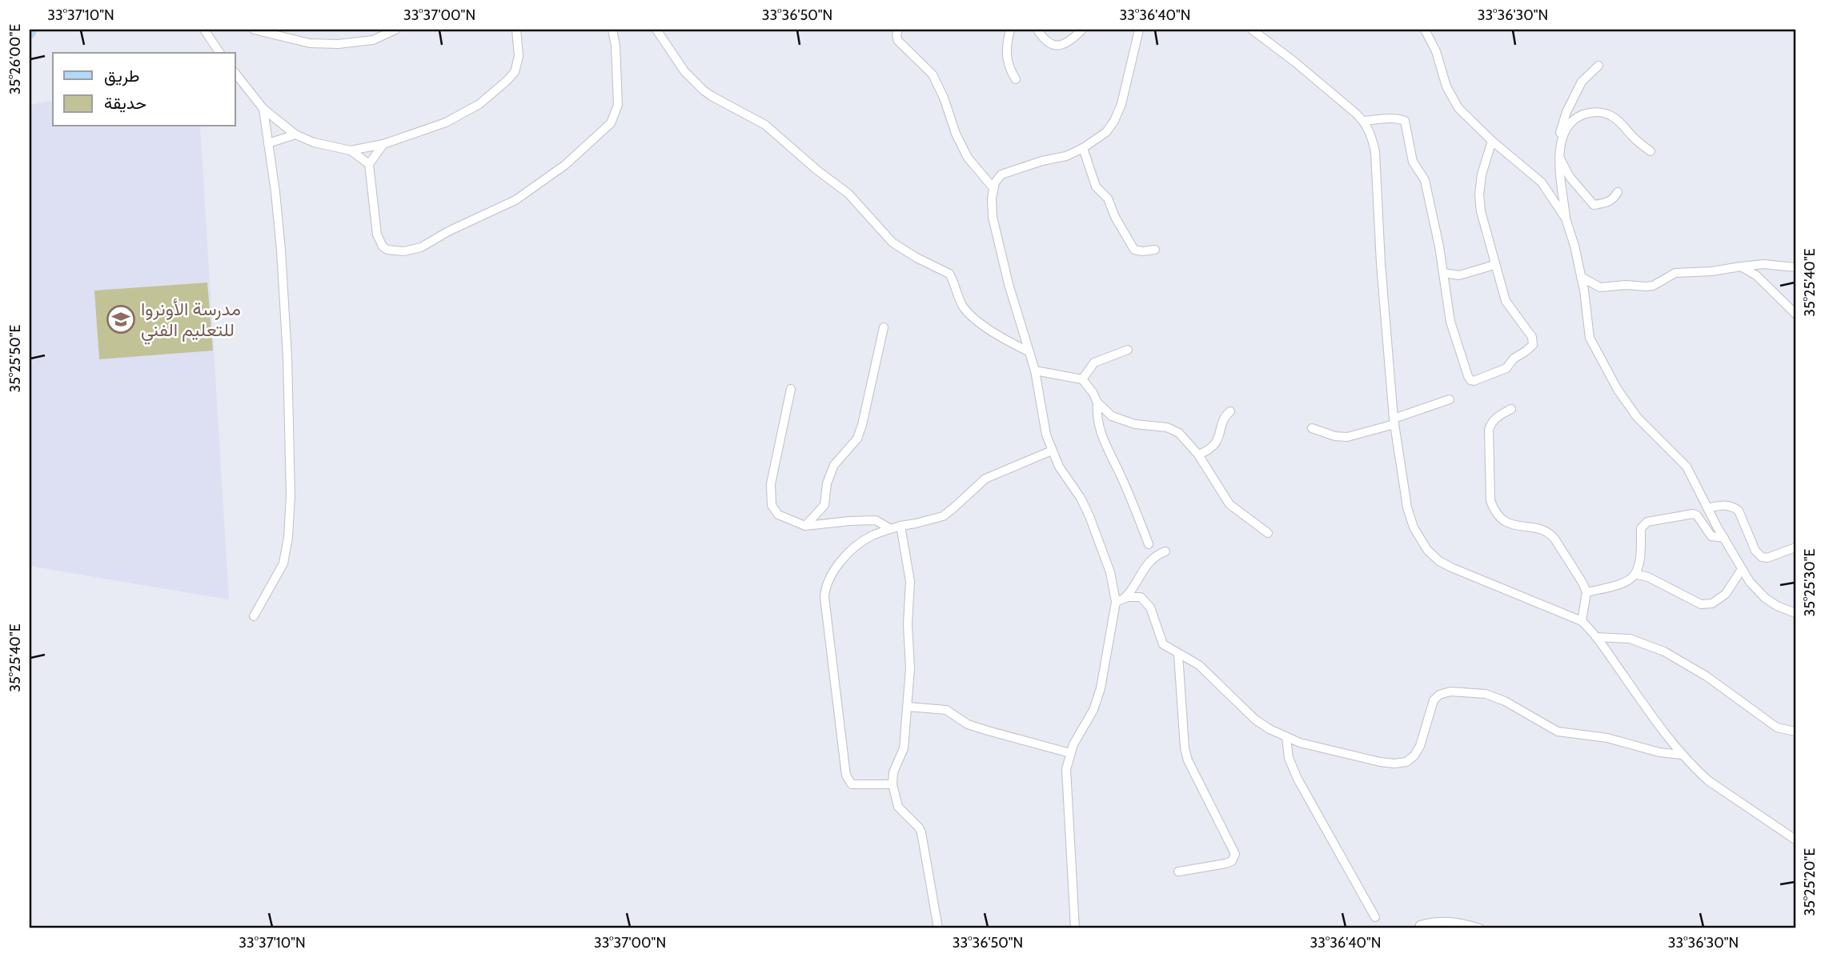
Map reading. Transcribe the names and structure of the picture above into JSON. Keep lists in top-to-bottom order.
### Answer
{
  "places": {
    "school or university": ["مدرسة الأونروا للتعليم الفني"]
  },
  "legend": ["طريق", "حديقة"],
  "coordinates": [
    "33°37'10\"N",
    "33°37'00\"N",
    "33°36'50\"N",
    "33°36'40\"N",
    "33°36'30\"N",
    "35°26'00\"E",
    "35°25'40\"E",
    "35°25'50\"E",
    "35°25'30\"E",
    "35°25'20\"E"
  ]
}
